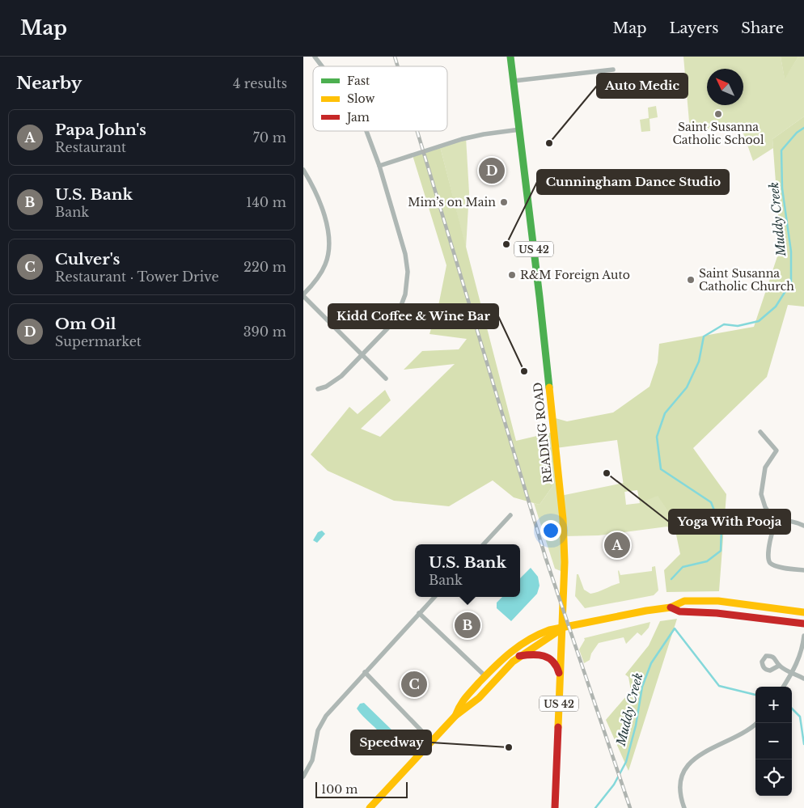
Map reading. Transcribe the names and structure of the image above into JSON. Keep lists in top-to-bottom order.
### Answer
{
  "streets": {
    "main road": ["US 42", "READING ROAD"]
  },
  "water": ["Muddy Creek"],
  "places": [
    "Saint Susanna Catholic School",
    "Auto Medic",
    "Mim’s on Main",
    "Cunningham Dance Studio",
    "R&M Foreign Auto",
    "Saint Susanna Catholic Church",
    "Kidd Coffee & Wine Bar",
    "Yoga With Pooja",
    "Speedway"
  ],
  "legend": ["Fast", "Slow", "Jam"],
  "scale_bar": "100 m",
  "north": "top left",
  "page": {
    "header": "Map",
    "nav": ["Map", "Layers", "Share"],
    "heading": ["Nearby", "4 results"],
    "list": [
      {
        "mark": "A",
        "name": "Papa John's",
        "note": "Restaurant",
        "value": "70 m"
      },
      {
        "mark": "B",
        "name": "U.S. Bank",
        "note": "Bank",
        "value": "140 m"
      },
      {
        "mark": "C",
        "name": "Culver's",
        "note": "Restaurant · Tower Drive",
        "value": "220 m"
      },
      {
        "mark": "D",
        "name": "Om Oil",
        "note": "Supermarket",
        "value": "390 m"
      }
    ],
    "pins": [
      "D",
      "A",
      "B",
      "C"
    ],
    "popup": ["U.S. Bank", "Bank"],
    "map_buttons": ["+", "−"],
    "scale": "100 m"
  }
}
